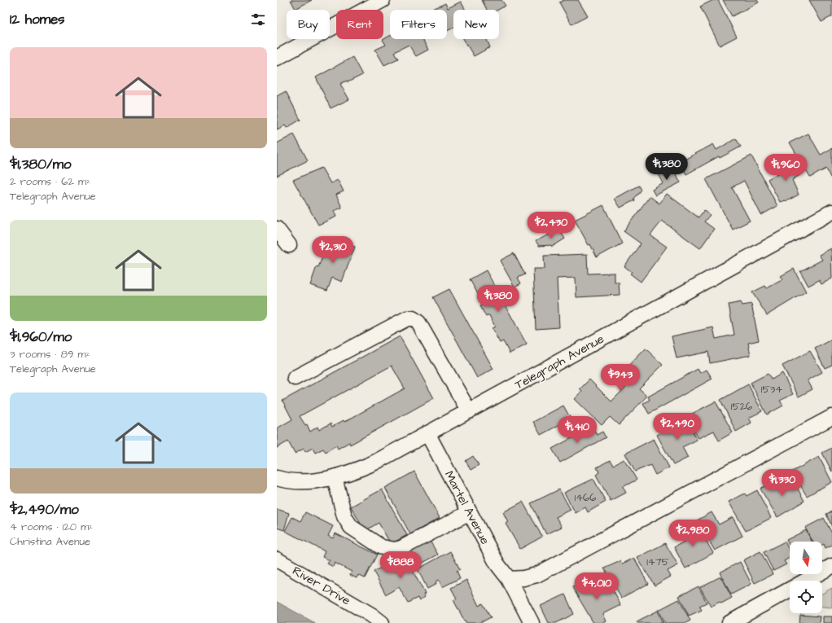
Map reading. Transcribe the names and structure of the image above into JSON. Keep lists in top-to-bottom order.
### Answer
{
  "streets": {
    "street": ["Telegraph Avenue", "Martel Avenue", "River Drive"]
  },
  "crossings": [
    ["Telegraph Avenue", "Martel Avenue"]
  ],
  "house_numbers": [
    "1534",
    "1526",
    "1466",
    "1475"
  ],
  "north": "bottom",
  "page": {
    "heading": "12 homes",
    "chip": [
      "Buy",
      "Rent",
      "Filters",
      "New"
    ],
    "list": [
      {
        "name": "$1,380/mo",
        "note": "2 rooms · 62 m² · Telegraph Avenue"
      },
      {
        "name": "$1,960/mo",
        "note": "3 rooms · 89 m² · Telegraph Avenue"
      },
      {
        "name": "$2,490/mo",
        "note": "4 rooms · 120 m² · Christina Avenue"
      }
    ],
    "price": [
      "$1,380",
      "$1,960",
      "$2,430",
      "$2,310",
      "$1,380",
      "$943",
      "$2,490",
      "$1,410",
      "$1,330",
      "$2,980",
      "$888",
      "$4,010"
    ]
  }
}
